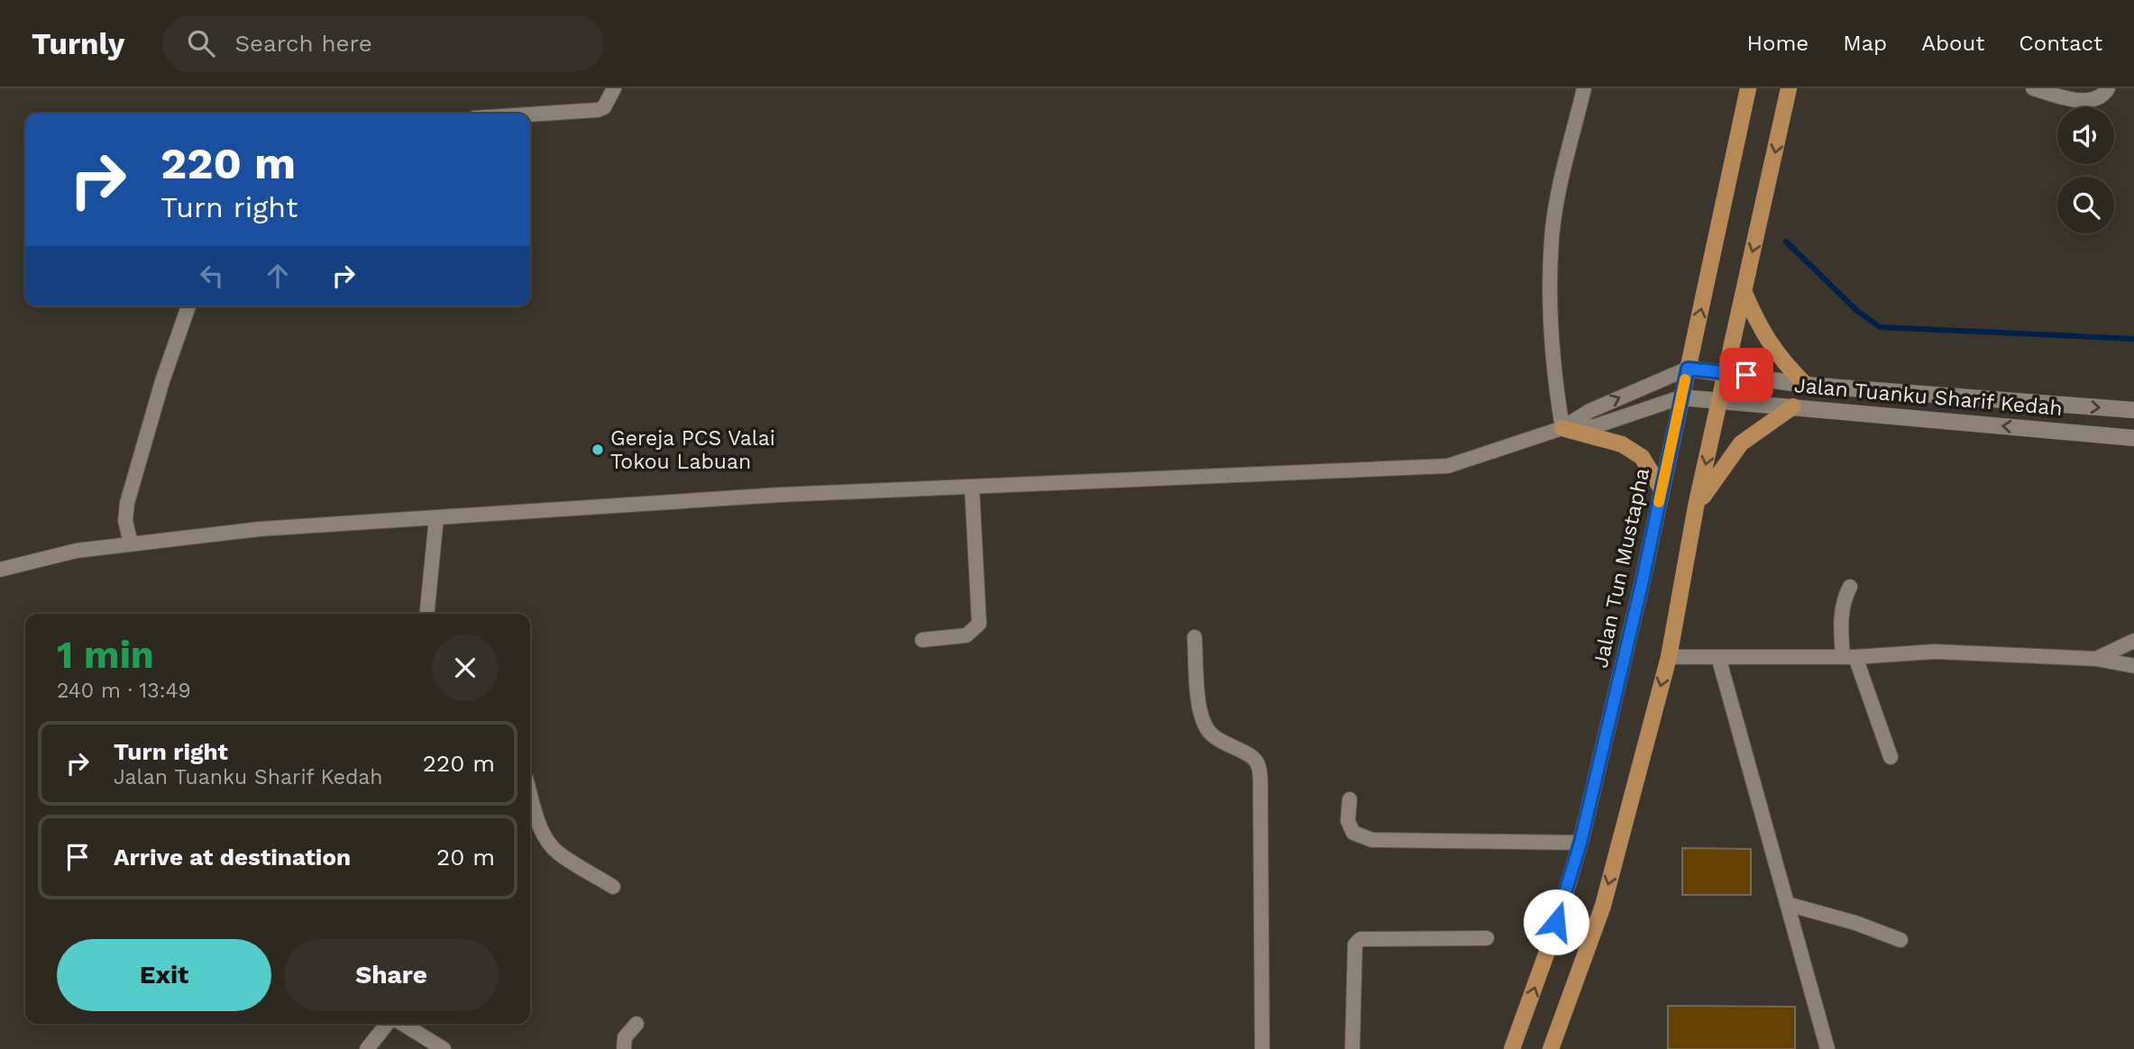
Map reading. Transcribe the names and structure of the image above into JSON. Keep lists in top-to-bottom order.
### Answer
{
  "streets": {
    "main road": ["Jalan Tuanku Sharif Kedah", "Jalan Tun Mustapha"]
  },
  "crossings": [
    ["Jalan Tuanku Sharif Kedah", "Jalan Tun Mustapha"]
  ],
  "places": ["Gereja PCS Valai Tokou Labuan"],
  "page": {
    "header": "Turnly",
    "search": "Search here",
    "nav": [
      "Home",
      "Map",
      "About",
      "Contact"
    ],
    "turn": ["220 m", "Turn right"],
    "heading": ["1 min", "240 m · 13:49"],
    "list": [
      {
        "name": "Turn right",
        "note": "Jalan Tuanku Sharif Kedah",
        "value": "220 m"
      },
      {
        "name": "Arrive at destination",
        "value": "20 m"
      }
    ],
    "buttons": ["Exit", "Share"]
  }
}
